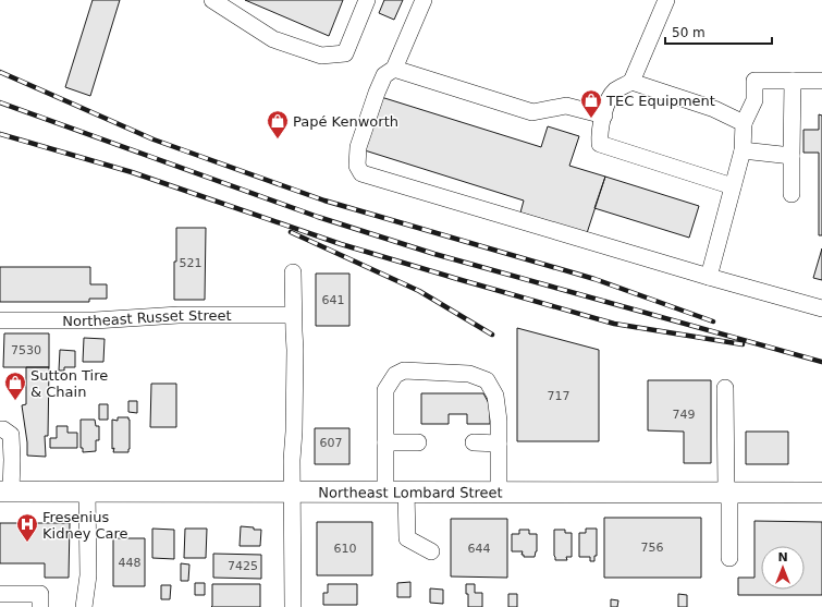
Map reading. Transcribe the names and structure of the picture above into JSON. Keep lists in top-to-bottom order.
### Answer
{
  "streets": {
    "main road": ["Northeast Lombard Street"],
    "street": ["Northeast Russet Street"]
  },
  "places": {
    "shop": ["TEC Equipment", "Papé Kenworth", "Sutton Tire & Chain"],
    "hospital": ["Fresenius Kidney Care"]
  },
  "house_numbers": [
    "521",
    "641",
    "7530",
    "717",
    "749",
    "607",
    "756",
    "610",
    "644",
    "448",
    "7425"
  ],
  "scale_bar": "50 m",
  "north": "top"
}
